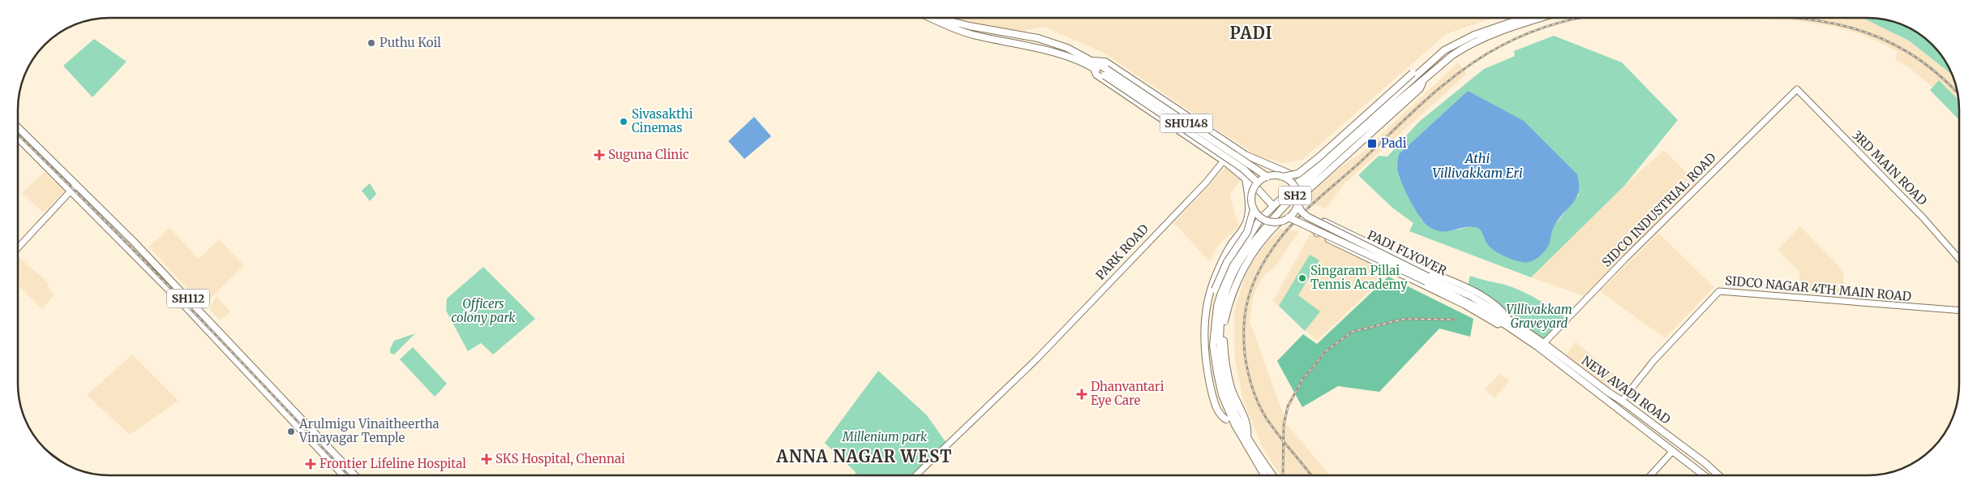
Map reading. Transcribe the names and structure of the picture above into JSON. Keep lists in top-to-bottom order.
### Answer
{
  "streets": {
    "main road": [
      "SHU148",
      "SH2",
      "PADI FLYOVER",
      "SH112",
      "NEW AVADI ROAD"
    ],
    "street": [
      "3RD MAIN ROAD",
      "SIDCO INDUSTRIAL ROAD",
      "PARK ROAD",
      "SIDCO NAGAR 4TH MAIN ROAD"
    ]
  },
  "crossings": [
    ["SHU148", "PADI FLYOVER"],
    ["3RD MAIN ROAD", "SIDCO INDUSTRIAL ROAD"],
    ["SIDCO INDUSTRIAL ROAD", "NEW AVADI ROAD"],
    ["PADI FLYOVER", "NEW AVADI ROAD"],
    ["SIDCO NAGAR 4TH MAIN ROAD", "NEW AVADI ROAD"]
  ],
  "districts": ["PADI", "ANNA NAGAR WEST"],
  "water": ["Athi Villivakkam Eri"],
  "parks": ["Officers colony park", "Villivakkam Graveyard", "Millenium park"],
  "places": {
    "other": [
      "Puthu Koil",
      "Sivasakthi Cinemas",
      "Singaram Pillai Tennis Academy",
      "Arulmigu Vinaitheertha Vinayagar Temple"
    ],
    "transit": ["Padi"],
    "health": [
      "Suguna Clinic",
      "Dhanvantari Eye Care",
      "SKS Hospital, Chennai",
      "Frontier Lifeline Hospital"
    ]
  }
}
